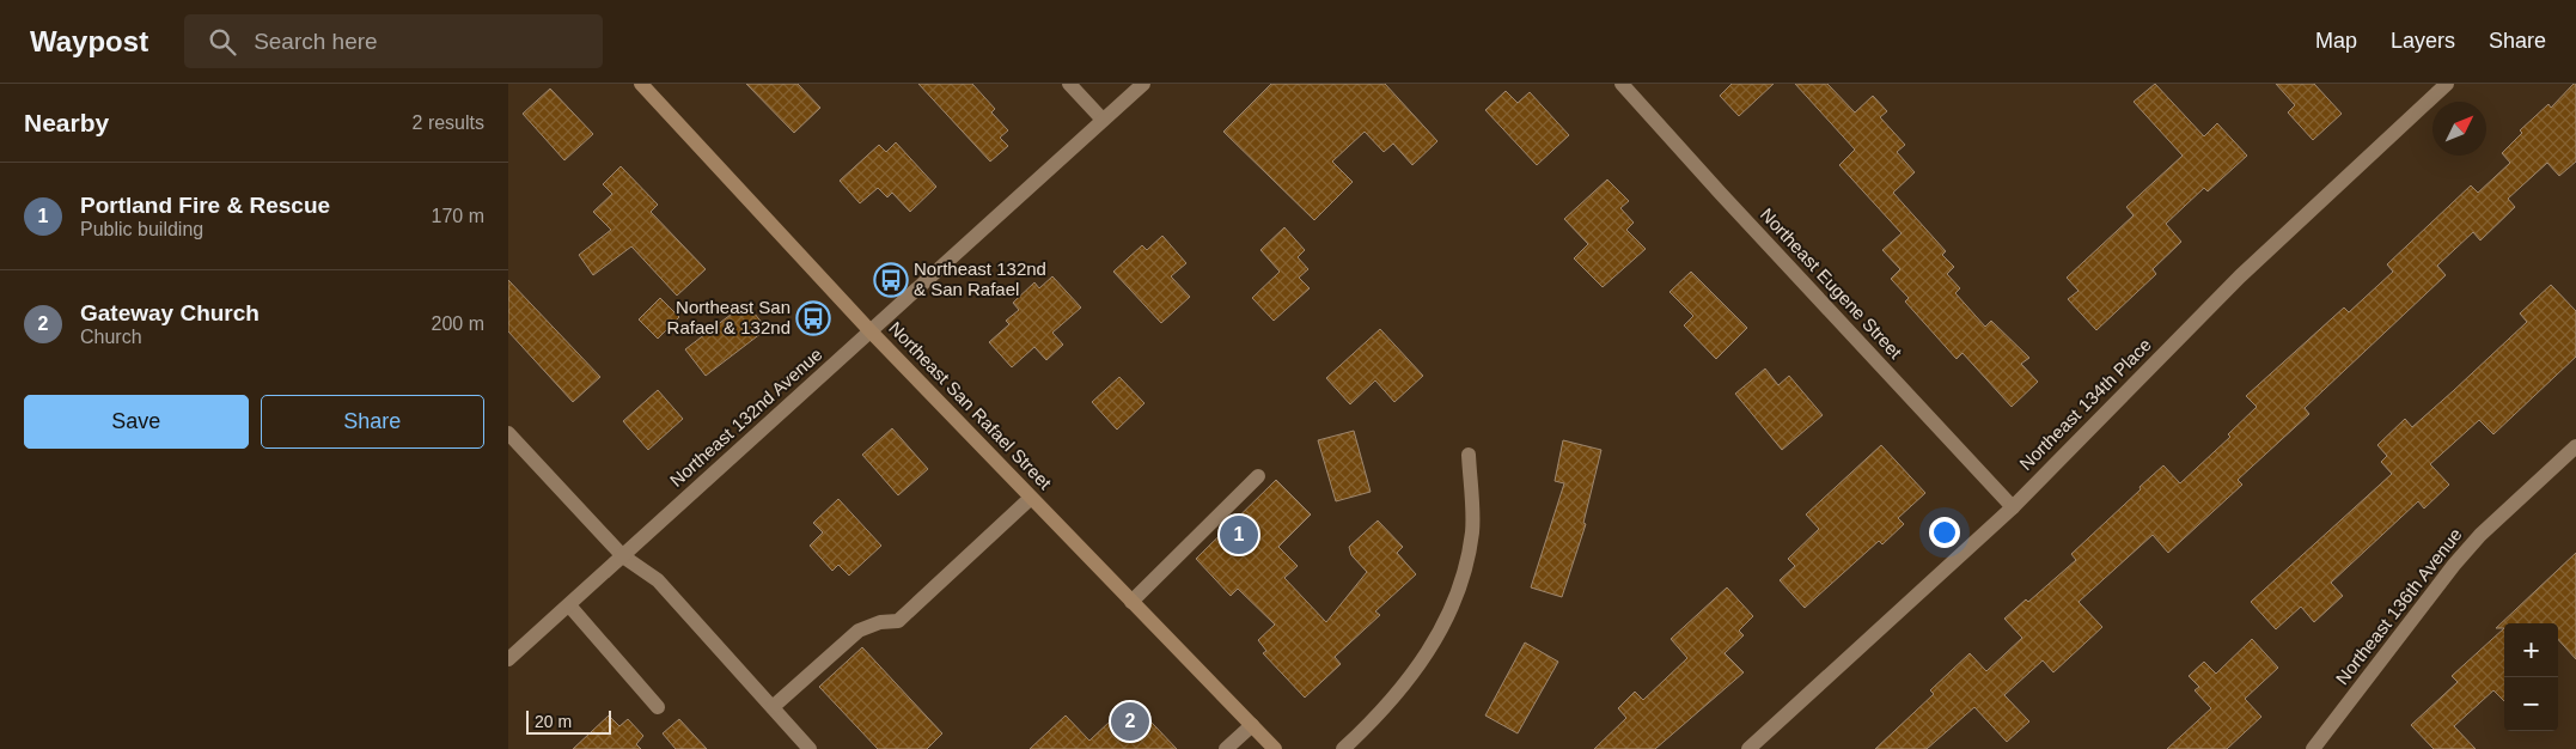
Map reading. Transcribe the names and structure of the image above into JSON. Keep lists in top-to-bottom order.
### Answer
{
  "streets": {
    "street": [
      "Northeast Eugene Street",
      "Northeast 134th Place",
      "Northeast San Rafael Street",
      "Northeast 132nd Avenue",
      "Northeast 136th Avenue"
    ]
  },
  "crossings": [
    ["Northeast Eugene Street", "Northeast 134th Place"],
    ["Northeast San Rafael Street", "Northeast 132nd Avenue"]
  ],
  "places": {
    "bus stop": ["Northeast 132nd & San Rafael", "Northeast San Rafael & 132nd"]
  },
  "scale_bar": "20 m",
  "north": "top right",
  "page": {
    "header": "Waypost",
    "search": "Search here",
    "nav": ["Map", "Layers", "Share"],
    "heading": ["Nearby", "2 results"],
    "list": [
      {
        "mark": "1",
        "name": "Portland Fire & Rescue",
        "note": "Public building",
        "value": "170 m"
      },
      {
        "mark": "2",
        "name": "Gateway Church",
        "note": "Church",
        "value": "200 m"
      }
    ],
    "buttons": ["Save", "Share"],
    "pins": ["1", "2"],
    "map_buttons": ["+", "−"],
    "scale": "20 m"
  }
}
